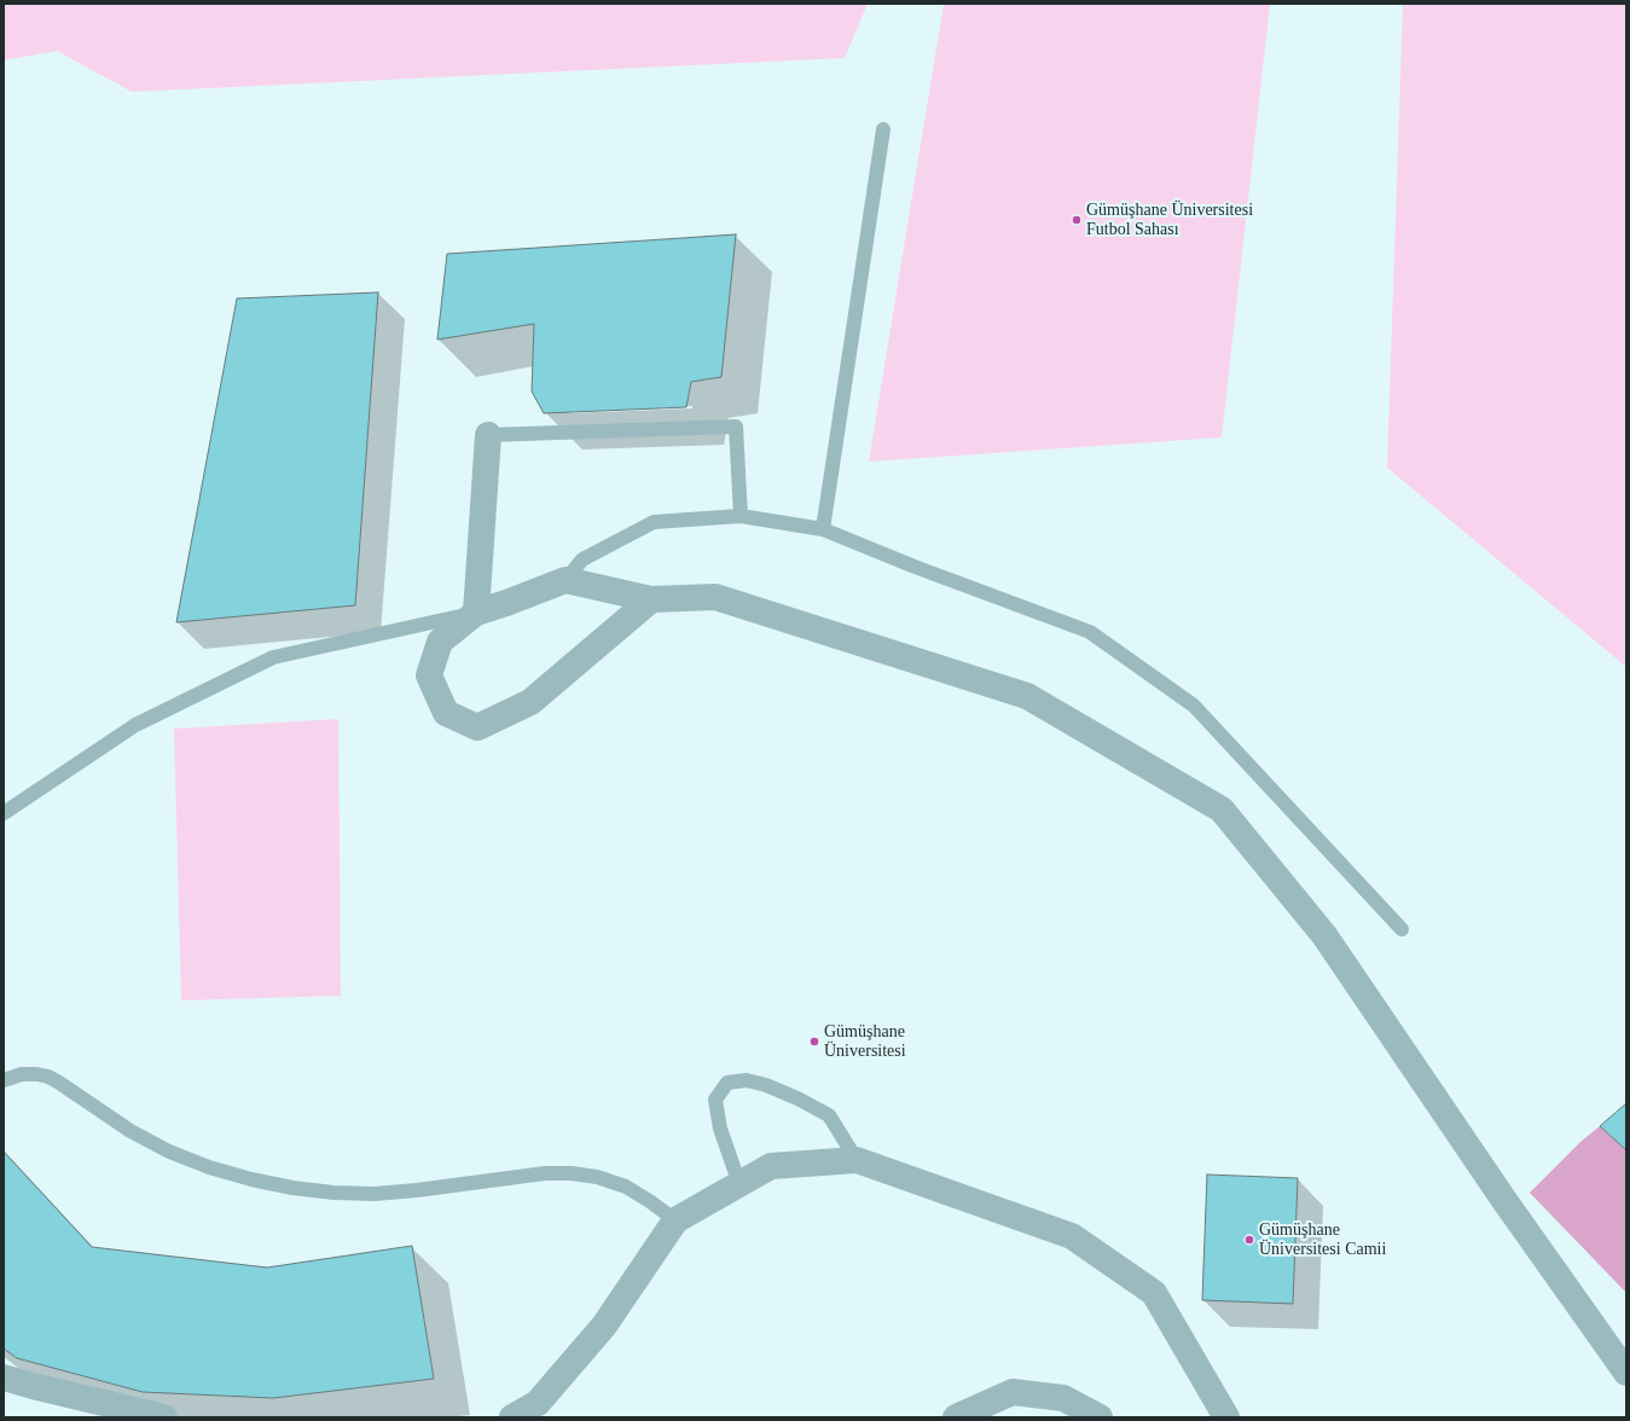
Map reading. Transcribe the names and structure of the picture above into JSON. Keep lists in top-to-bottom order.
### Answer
{
  "places": ["Gümüşhane Üniversitesi Futbol Sahası", "Gümüşhane Üniversitesi", "Gümüşhane Üniversitesi Camii"]
}
